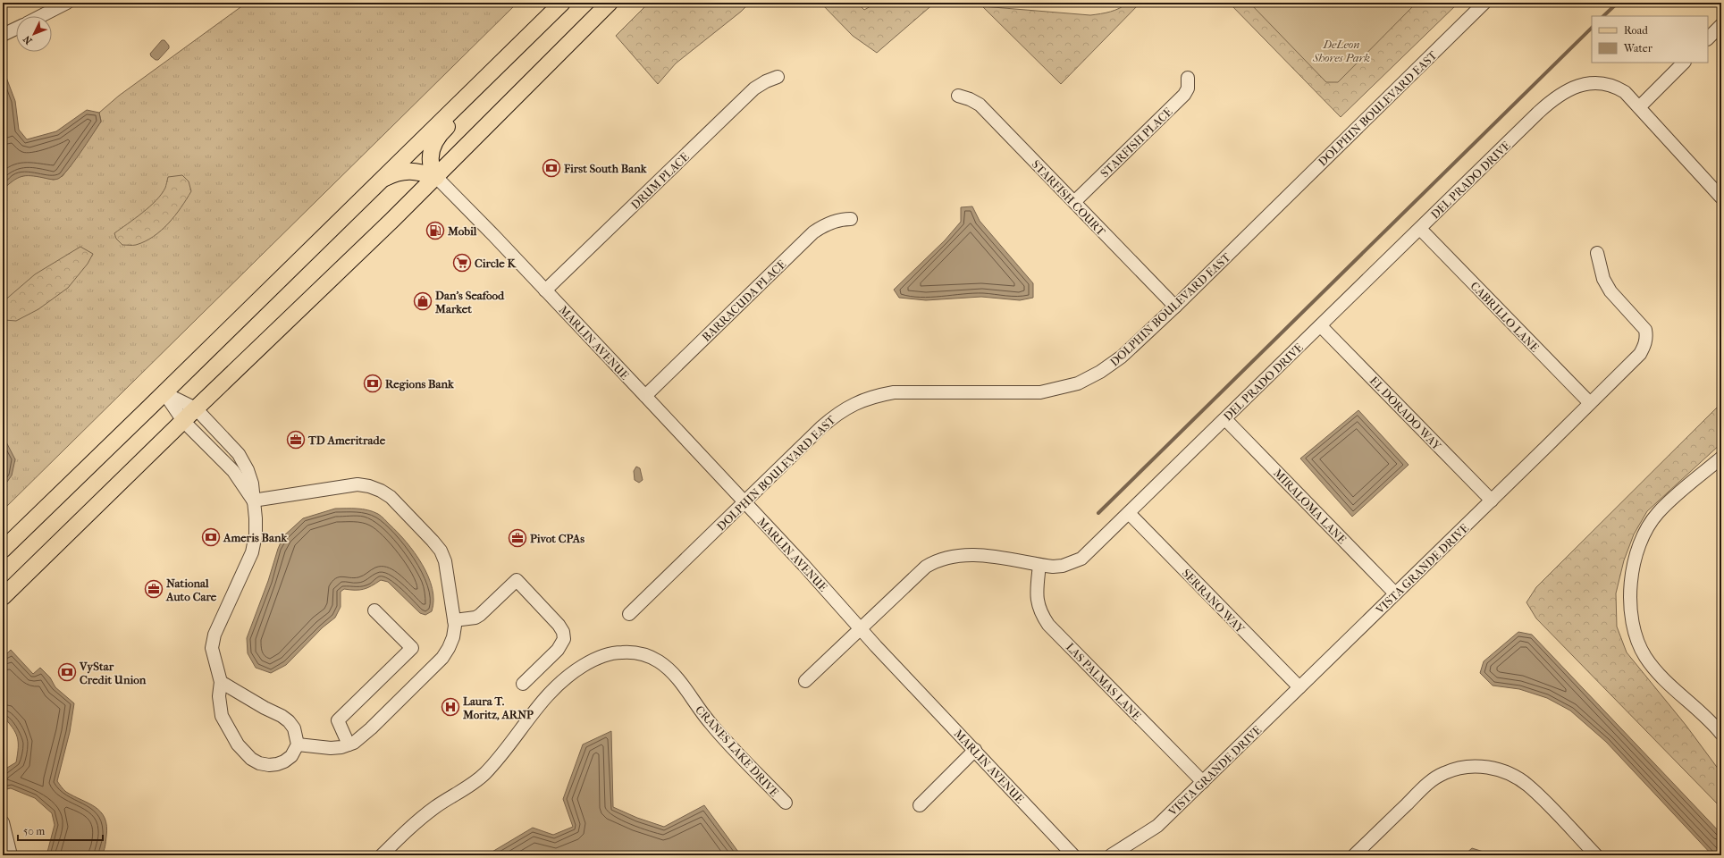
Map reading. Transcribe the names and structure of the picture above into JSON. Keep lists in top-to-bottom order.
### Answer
{
  "streets": {
    "street": [
      "DOLPHIN BOULEVARD EAST",
      "STARFISH PLACE",
      "DEL PRADO DRIVE",
      "DRUM PLACE",
      "STARFISH COURT",
      "BARRACUDA PLACE",
      "CABRILLO LANE",
      "MARLIN AVENUE",
      "EL DORADO WAY",
      "MIRALOMA LANE",
      "VISTA GRANDE DRIVE",
      "SERRANO WAY",
      "LAS PALMAS LANE",
      "CRANES LAKE DRIVE"
    ]
  },
  "crossings": [
    ["DOLPHIN BOULEVARD EAST", "STARFISH COURT"],
    ["DOLPHIN BOULEVARD EAST", "MARLIN AVENUE"],
    ["STARFISH PLACE", "STARFISH COURT"],
    ["DEL PRADO DRIVE", "CABRILLO LANE"],
    ["DEL PRADO DRIVE", "MARLIN AVENUE"],
    ["DEL PRADO DRIVE", "EL DORADO WAY"],
    ["DEL PRADO DRIVE", "MIRALOMA LANE"],
    ["DEL PRADO DRIVE", "SERRANO WAY"],
    ["DEL PRADO DRIVE", "LAS PALMAS LANE"],
    ["DRUM PLACE", "MARLIN AVENUE"],
    ["BARRACUDA PLACE", "MARLIN AVENUE"],
    ["CABRILLO LANE", "VISTA GRANDE DRIVE"],
    ["EL DORADO WAY", "VISTA GRANDE DRIVE"],
    ["MIRALOMA LANE", "VISTA GRANDE DRIVE"],
    ["VISTA GRANDE DRIVE", "SERRANO WAY"],
    ["VISTA GRANDE DRIVE", "LAS PALMAS LANE"]
  ],
  "parks": ["DeLeon Shores Park"],
  "places": {
    "bank": [
      "First South Bank",
      "Regions Bank",
      "Ameris Bank",
      "VyStar Credit Union"
    ],
    "fuel station": ["Mobil"],
    "supermarket": ["Circle K"],
    "shop": ["Dan's Seafood Market"],
    "office": ["TD Ameritrade", "Pivot CPAs", "National Auto Care"],
    "hospital": ["Laura T. Moritz, ARNP"]
  },
  "legend": ["Road", "Water"],
  "scale_bar": "50 m",
  "north": "bottom left"
}
